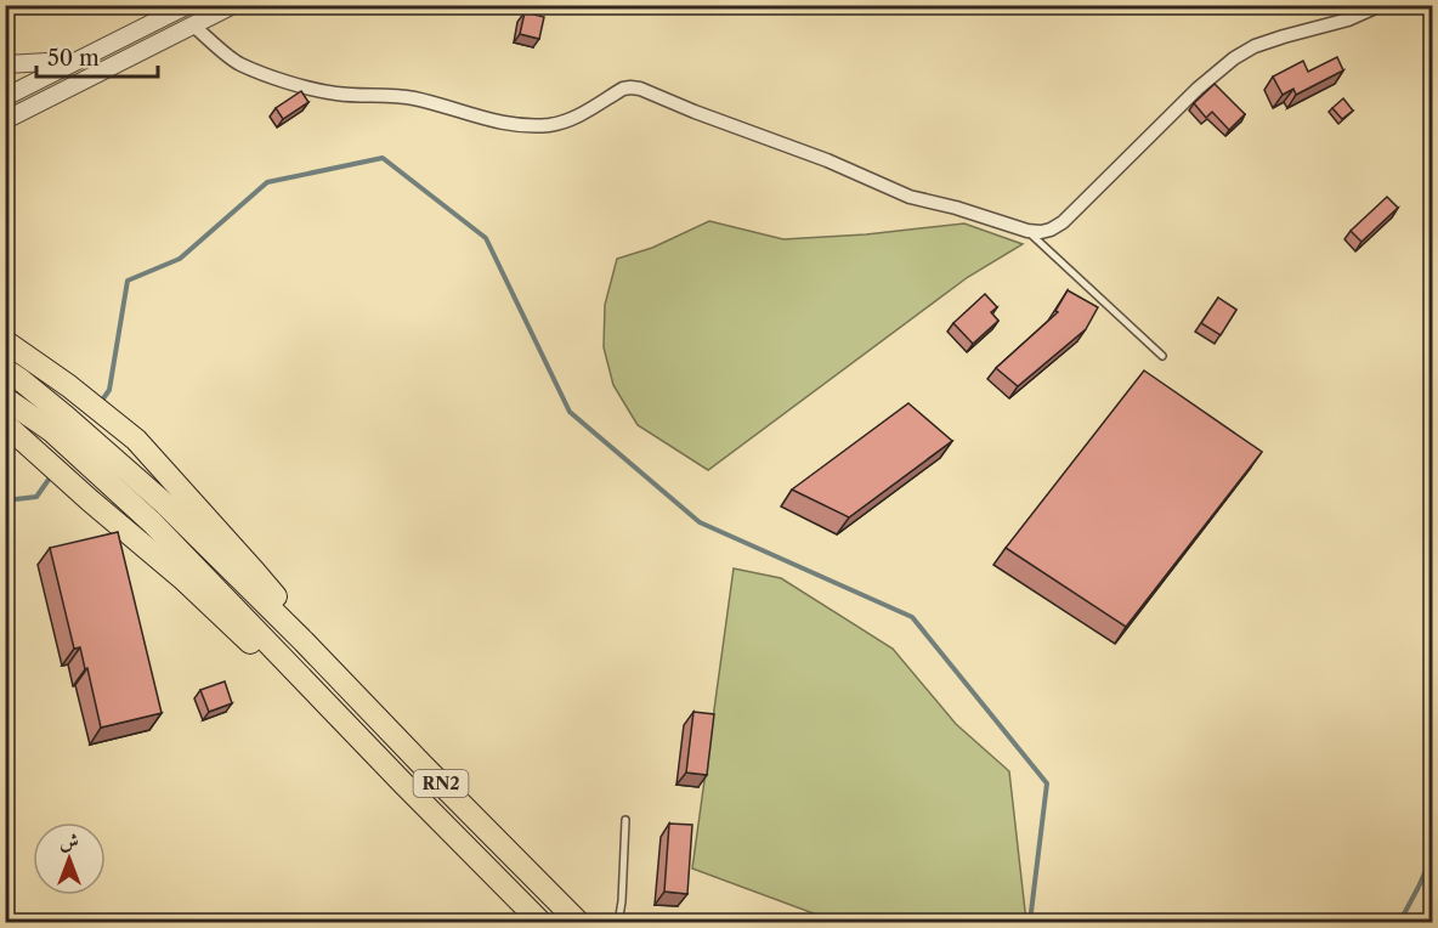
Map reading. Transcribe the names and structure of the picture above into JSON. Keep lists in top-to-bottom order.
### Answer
{
  "streets": {
    "highway": ["RN2"]
  },
  "scale_bar": "50 m",
  "north": "top"
}
